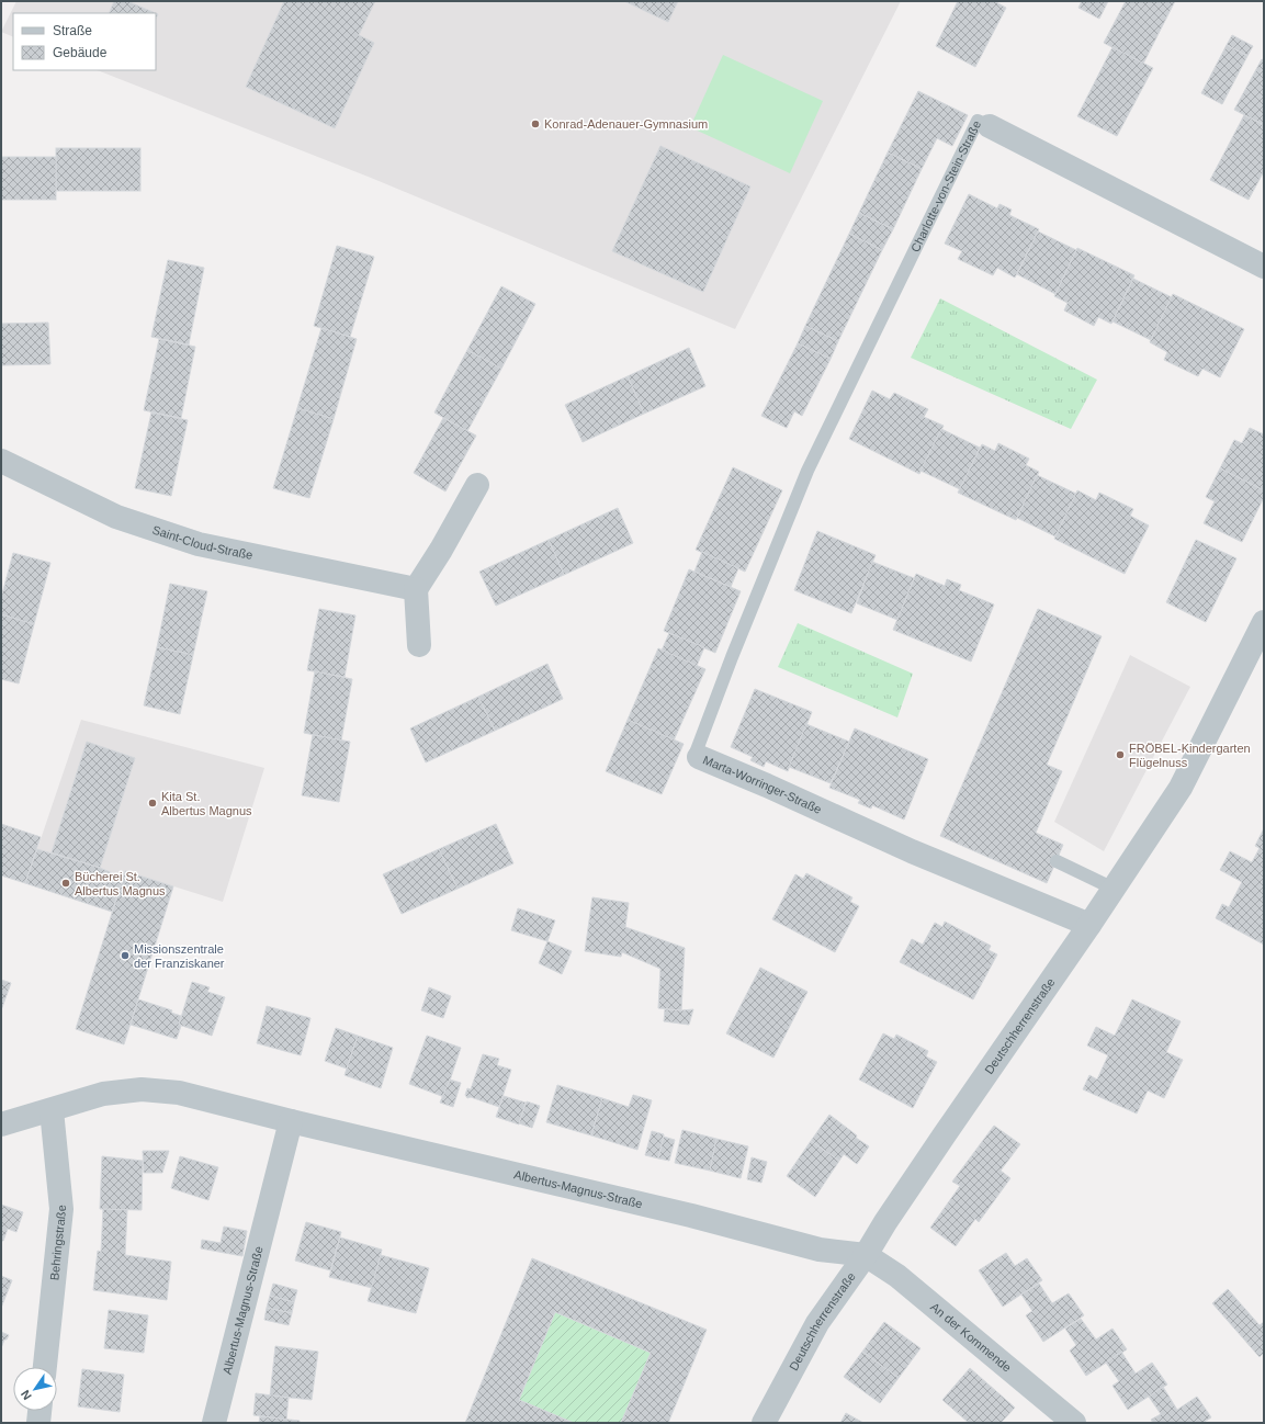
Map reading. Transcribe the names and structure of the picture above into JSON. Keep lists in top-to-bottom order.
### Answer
{
  "streets": {
    "street": [
      "Charlotte-von-Stein-Straße",
      "Saint-Cloud-Straße",
      "Marta-Worringer-Straße",
      "Deutschherrenstraße",
      "Albertus-Magnus-Straße",
      "Behringstraße",
      "An der Kommende"
    ]
  },
  "crossings": [
    ["Charlotte-von-Stein-Straße", "Marta-Worringer-Straße"],
    ["Marta-Worringer-Straße", "Deutschherrenstraße"],
    ["Deutschherrenstraße", "Albertus-Magnus-Straße"],
    ["Deutschherrenstraße", "An der Kommende"],
    ["Albertus-Magnus-Straße", "Behringstraße"],
    ["Albertus-Magnus-Straße", "An der Kommende"]
  ],
  "places": [
    "Konrad-Adenauer-Gymnasium",
    "FRÖBEL-Kindergarten Flügelnuss",
    "Kita St. Albertus Magnus",
    "Bücherei St. Albertus Magnus",
    "Missionszentrale der Franziskaner"
  ],
  "legend": ["Straße", "Gebäude"],
  "north": "bottom left"
}
